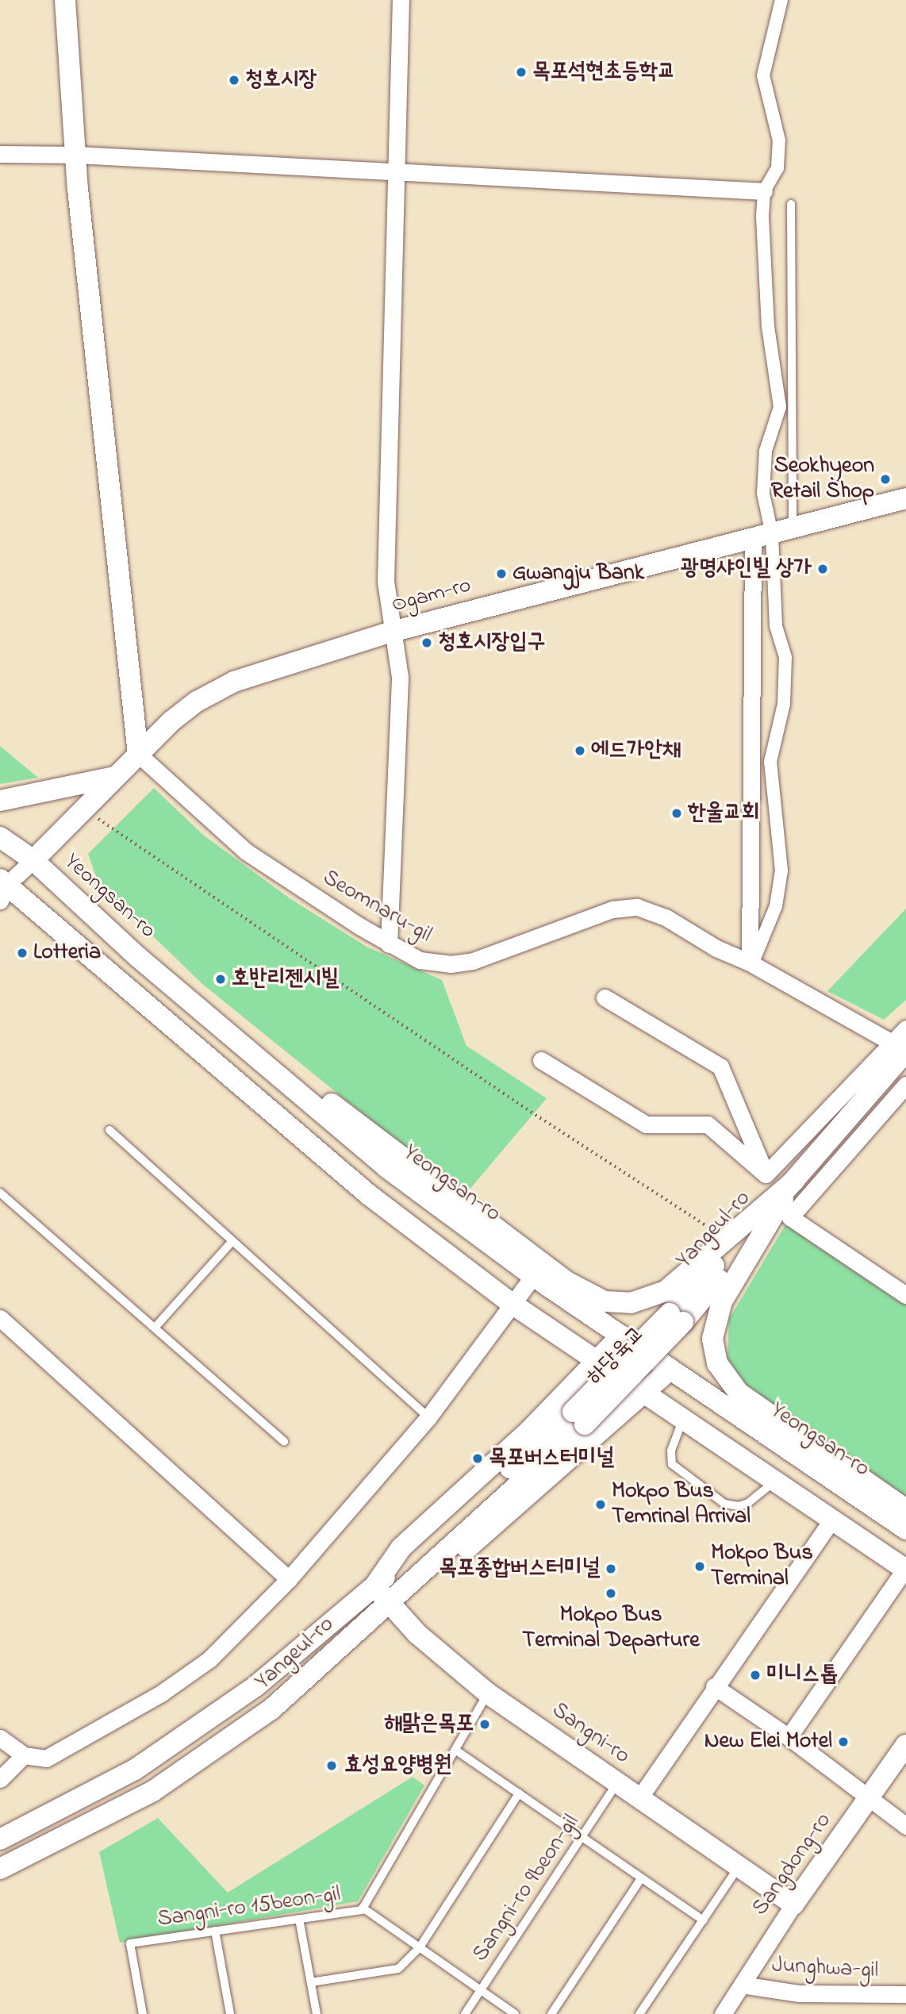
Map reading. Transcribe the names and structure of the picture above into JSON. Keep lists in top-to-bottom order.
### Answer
{
  "streets": {
    "street": [
      "Ogam-ro",
      "Yeongsan-ro",
      "Seomnaru-gil",
      "Yangeul-ro",
      "하당육교",
      "Sangni-ro",
      "Sangdong-ro",
      "Junghwa-gil"
    ],
    "lane": ["Sangni-ro 9beon-gil", "Sangni-ro 15beon-gil"]
  },
  "crossings": [
    ["Ogam-ro", "Yeongsan-ro"],
    ["Ogam-ro", "Seomnaru-gil"],
    ["Seomnaru-gil", "Yangeul-ro"],
    ["Yangeul-ro", "하당육교"],
    ["Yangeul-ro", "Sangni-ro"],
    ["Sangni-ro", "Sangdong-ro"],
    ["Sangni-ro", "Sangni-ro 9beon-gil"],
    ["Sangni-ro", "Sangni-ro 15beon-gil"],
    ["Sangdong-ro", "Junghwa-gil"]
  ],
  "places": [
    "목포석현초등학교",
    "청호시장",
    "Seokhyeon Retail Shop",
    "광명샤인빌 상가",
    "Gwangju Bank",
    "청호시장입구",
    "에드가안채",
    "한울교회",
    "Lotteria",
    "호반리젠시빌",
    "목포버스터미널",
    "Mokpo Bus Temrinal Arrival",
    "Mokpo Bus Terminal",
    "목포종합버스터미널",
    "Mokpo Bus Terminal Departure",
    "미니스톱",
    "해맑은목포",
    "New Elei Motel",
    "효성요양병원"
  ]
}
